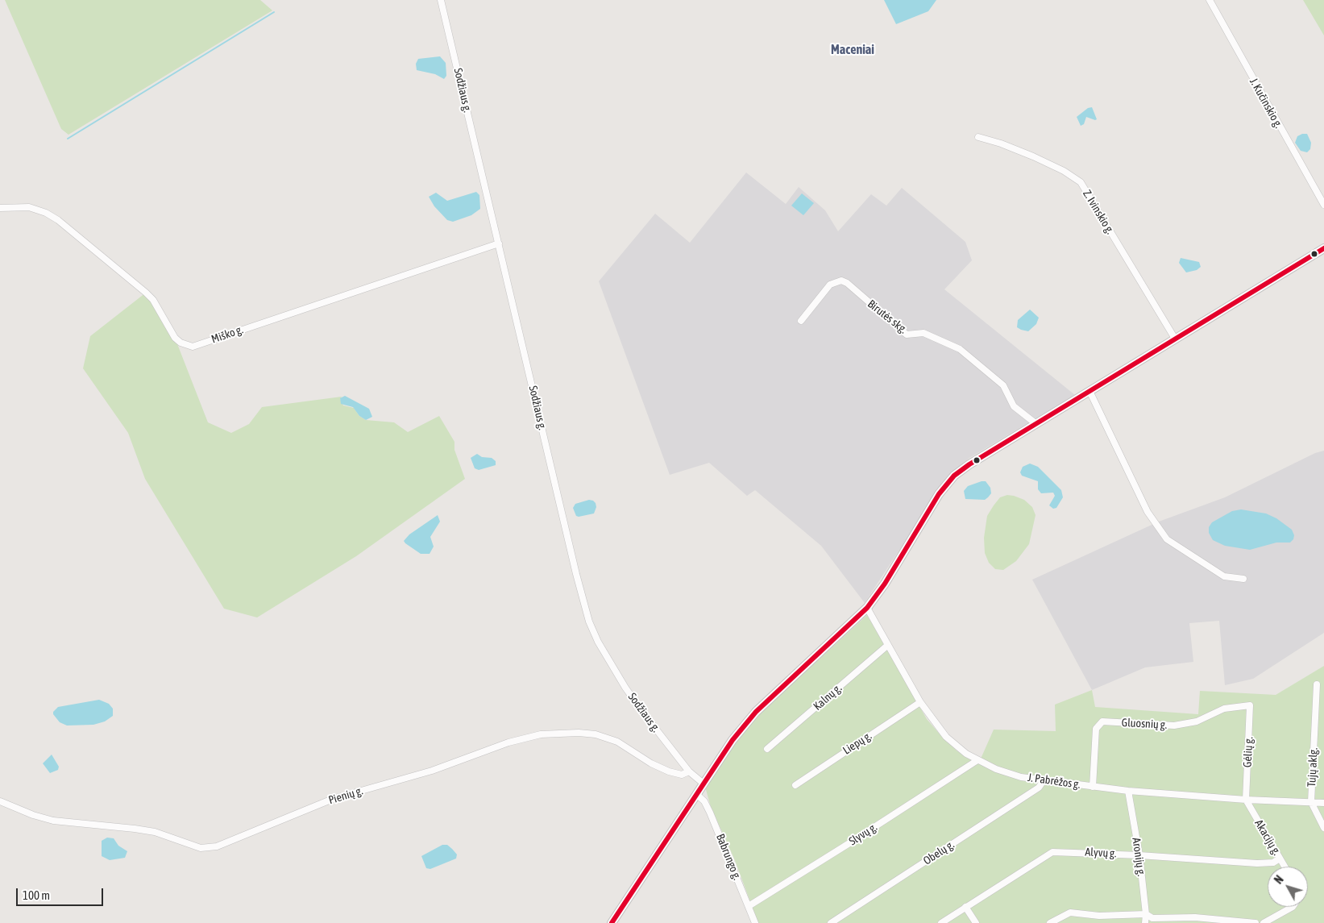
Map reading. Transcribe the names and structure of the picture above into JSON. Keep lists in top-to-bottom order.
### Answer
{
  "streets": {
    "street": [
      "Sodžiaus g.",
      "J. Kučinskio g.",
      "Z. Ivinskio g.",
      "Birutės skg.",
      "Miško g.",
      "Kalnų g.",
      "Gluosnių g.",
      "Liepų g.",
      "Gėlių g.",
      "Tujų aklg.",
      "J. Pabrėžos g.",
      "Pienių g.",
      "Slyvų g.",
      "Akacijų g.",
      "Obelų g.",
      "Alyvų g.",
      "Babrungo g.",
      "Aronijų g."
    ]
  },
  "crossings": [
    ["Sodžiaus g.", "Miško g."],
    ["Sodžiaus g.", "Pienių g."],
    ["Kalnų g.", "J. Pabrėžos g."],
    ["Gluosnių g.", "Gėlių g."],
    ["Gluosnių g.", "J. Pabrėžos g."],
    ["Liepų g.", "J. Pabrėžos g."],
    ["Gėlių g.", "J. Pabrėžos g."],
    ["Gėlių g.", "Akacijų g."],
    ["Tujų aklg.", "J. Pabrėžos g."],
    ["J. Pabrėžos g.", "Slyvų g."],
    ["J. Pabrėžos g.", "Akacijų g."],
    ["J. Pabrėžos g.", "Obelų g."],
    ["J. Pabrėžos g.", "Aronijų g."],
    ["Slyvų g.", "Babrungo g."],
    ["Akacijų g.", "Alyvų g."],
    ["Alyvų g.", "Aronijų g."]
  ],
  "districts": ["Maceniai"],
  "scale_bar": "100 m",
  "north": "top left"
}
